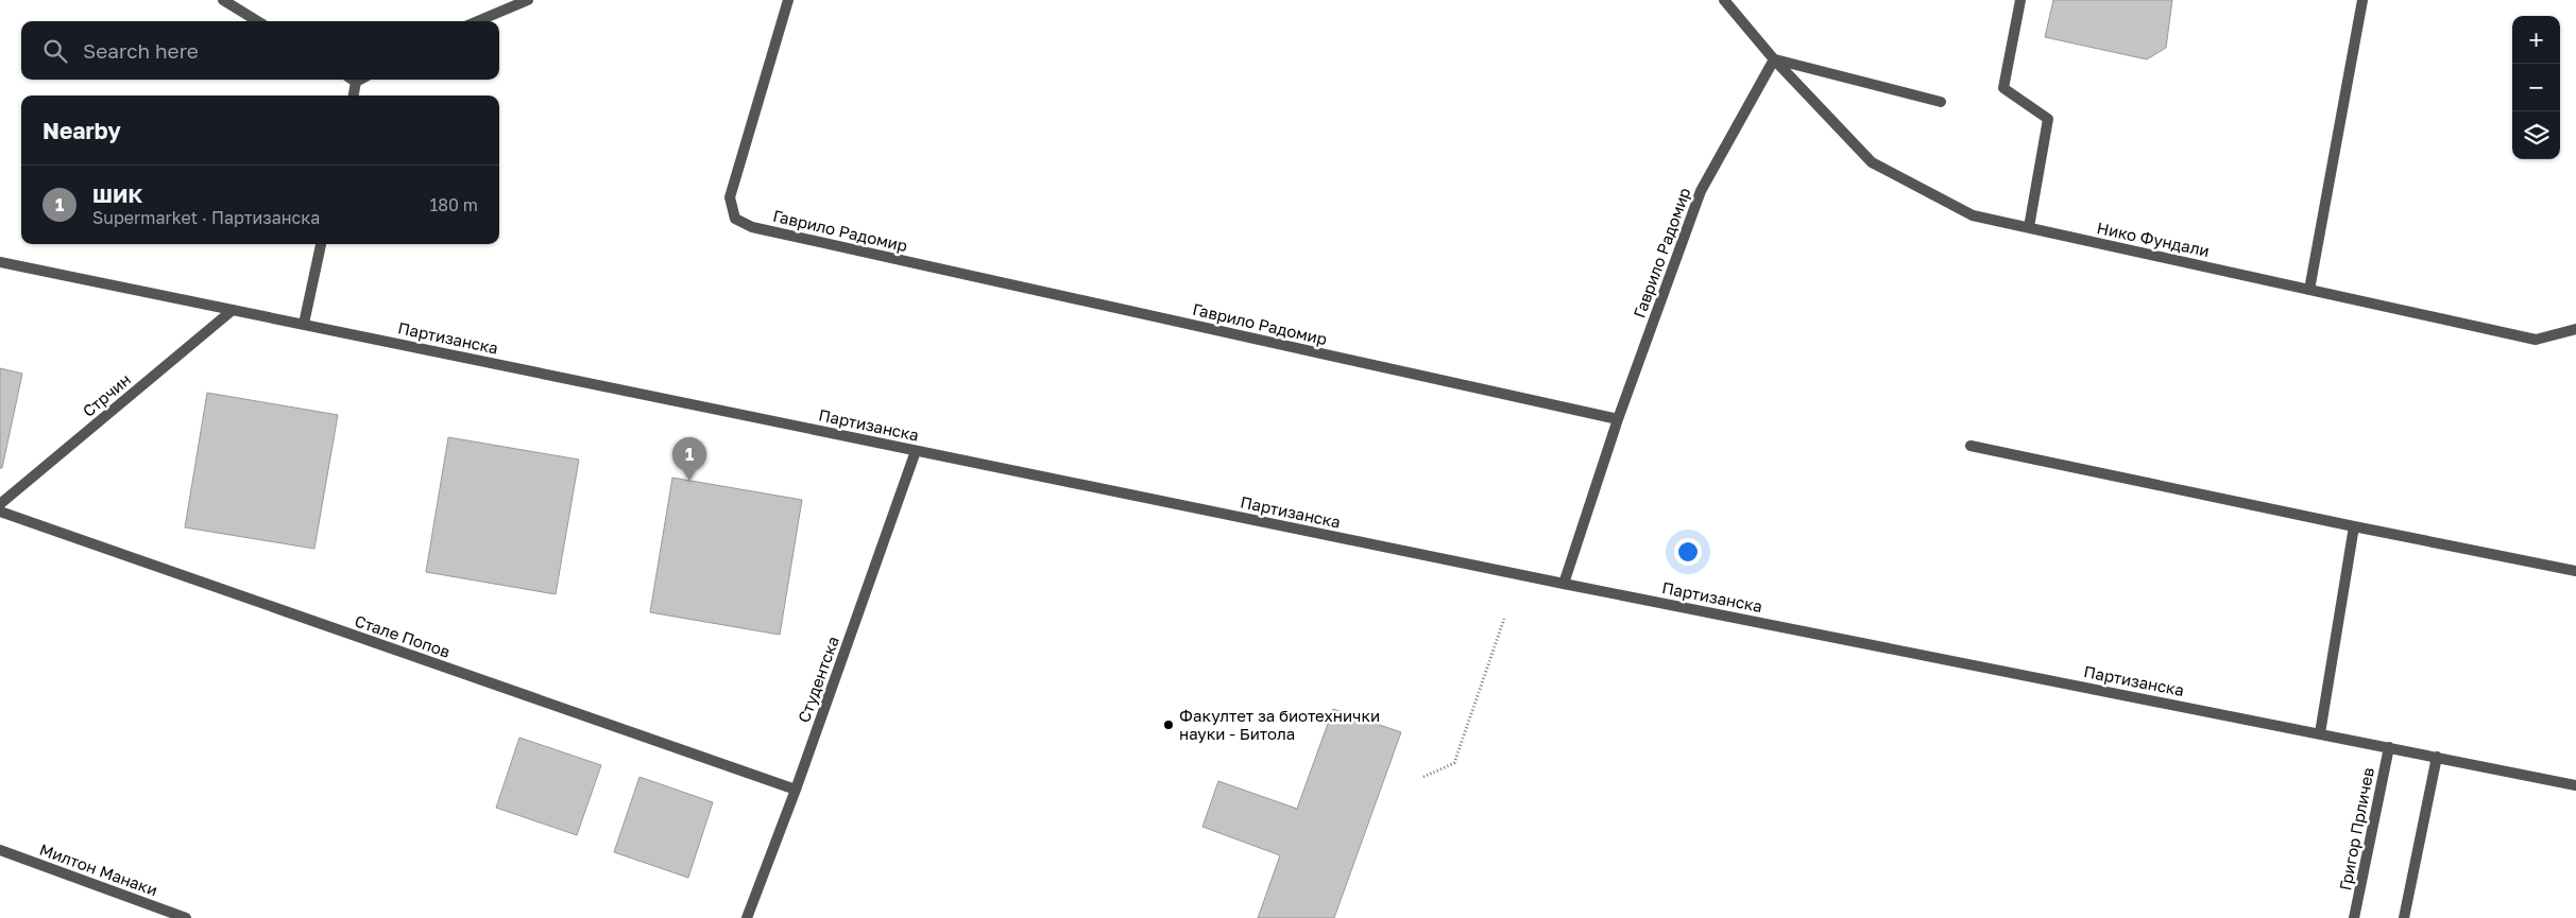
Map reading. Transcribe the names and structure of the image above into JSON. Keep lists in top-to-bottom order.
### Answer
{
  "streets": {
    "street": [
      "Гаврило Радомир",
      "Нико Фундали",
      "Партизанска",
      "Стрчин",
      "Стале Попов",
      "Студентска",
      "Григор Прличев",
      "Милтон Манаки"
    ]
  },
  "crossings": [
    ["Гаврило Радомир", "Нико Фундали"],
    ["Партизанска", "Стрчин"],
    ["Партизанска", "Студентска"],
    ["Партизанска", "Григор Прличев"],
    ["Стале Попов", "Студентска"]
  ],
  "places": ["Факултет за биотехнички науки - Битола"],
  "page": {
    "map_buttons": ["+", "−"],
    "search": "Search here",
    "heading": "Nearby",
    "list": [
      {
        "mark": "1",
        "name": "ШИК",
        "note": "Supermarket · Партизанска",
        "value": "180 m"
      }
    ],
    "pins": "1"
  }
}
